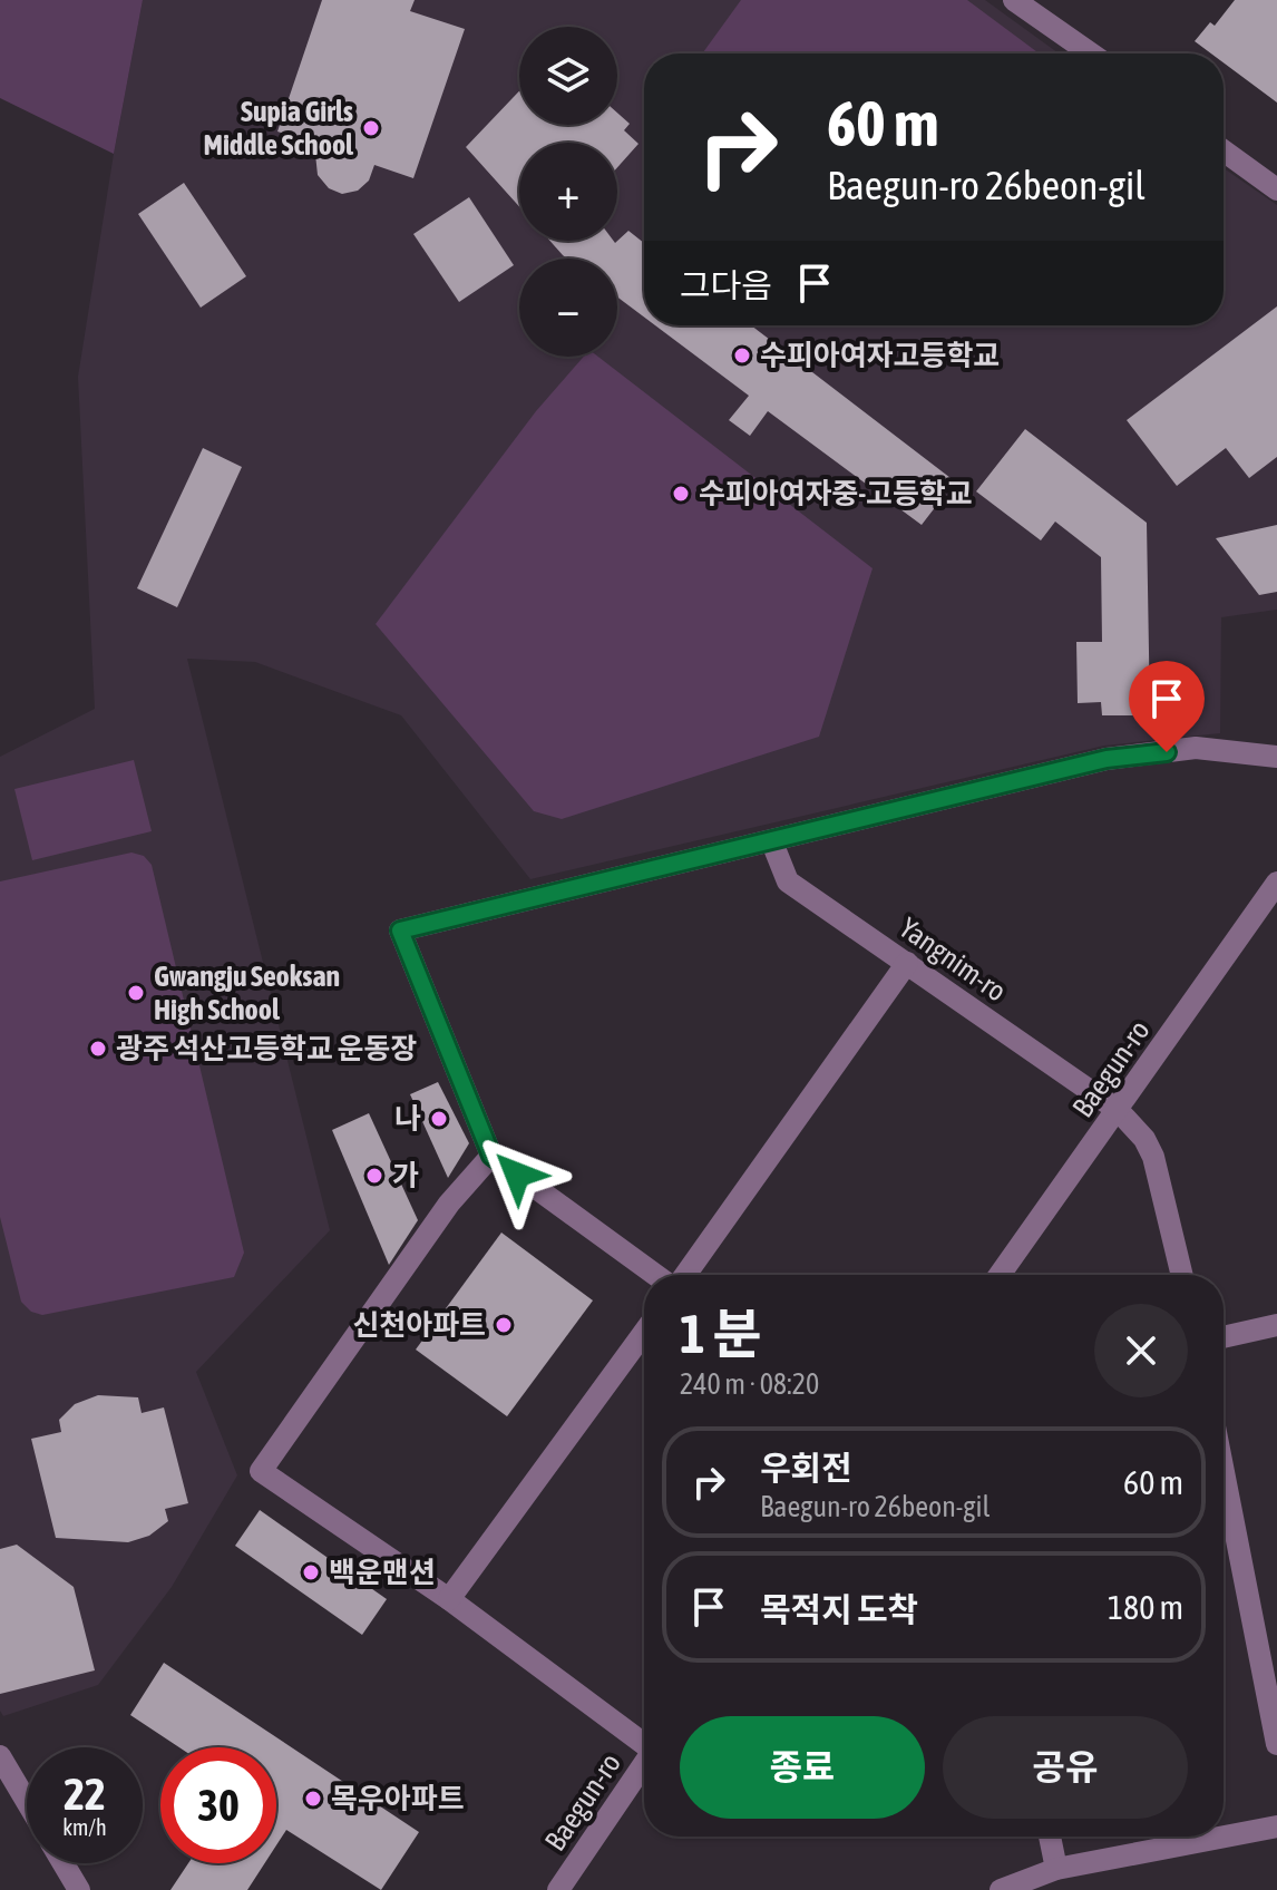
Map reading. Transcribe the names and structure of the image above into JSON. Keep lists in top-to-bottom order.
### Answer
{
  "streets": {
    "street": ["Yangnim-ro", "Baegun-ro"]
  },
  "crossings": [
    ["Yangnim-ro", "Baegun-ro"]
  ],
  "places": [
    "Supia Girls Middle School",
    "수피아여자고등학교",
    "수피아여자중-고등학교",
    "Gwangju Seoksan High School",
    "광주 석산고등학교 운동장",
    "나",
    "가",
    "신천아파트",
    "백운맨션",
    "목우아파트"
  ],
  "page": {
    "map_buttons": ["+", "−"],
    "turn": ["60 m", "Baegun-ro 26beon-gil"],
    "then": "그다음",
    "heading": ["1 분", "240 m · 08:20"],
    "list": [
      {
        "name": "우회전",
        "note": "Baegun-ro 26beon-gil",
        "value": "60 m"
      },
      {
        "name": "목적지 도착",
        "value": "180 m"
      }
    ],
    "buttons": ["종료", "공유"],
    "speed": "22 km/h",
    "limit": "30"
  }
}
